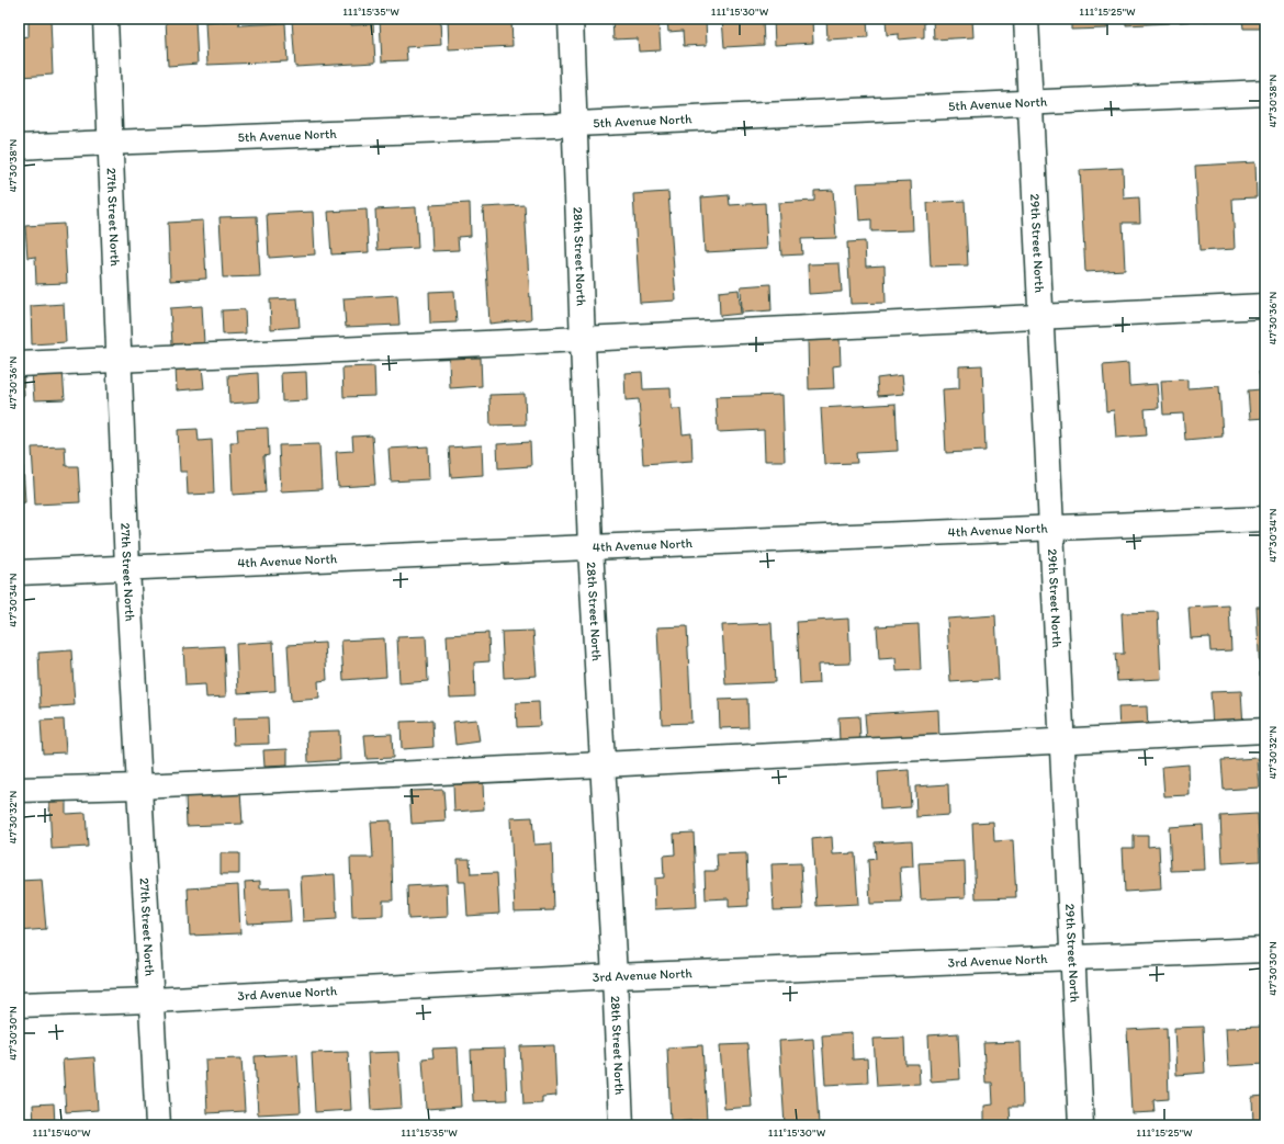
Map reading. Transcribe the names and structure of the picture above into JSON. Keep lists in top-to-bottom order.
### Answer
{
  "streets": {
    "street": [
      "5th Avenue North",
      "27th Street North",
      "29th Street North",
      "28th Street North",
      "4th Avenue North",
      "3rd Avenue North"
    ]
  },
  "crossings": [
    ["5th Avenue North", "27th Street North"],
    ["5th Avenue North", "29th Street North"],
    ["5th Avenue North", "28th Street North"],
    ["27th Street North", "4th Avenue North"],
    ["27th Street North", "3rd Avenue North"],
    ["29th Street North", "4th Avenue North"],
    ["29th Street North", "3rd Avenue North"],
    ["28th Street North", "4th Avenue North"],
    ["28th Street North", "3rd Avenue North"]
  ],
  "coordinates": [
    "111°15'35\"W",
    "111°15'30\"W",
    "111°15'25\"W",
    "47°30'38\"N",
    "47°30'36\"N",
    "47°30'34\"N",
    "47°30'32\"N",
    "47°30'30\"N",
    "111°15'40\"W"
  ]
}
